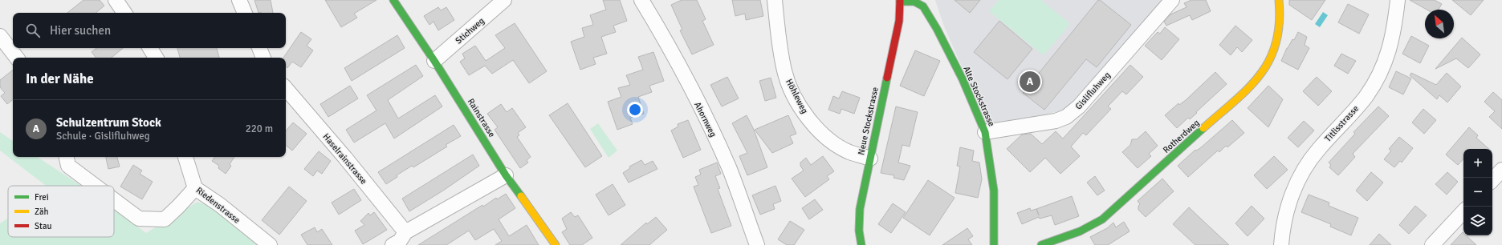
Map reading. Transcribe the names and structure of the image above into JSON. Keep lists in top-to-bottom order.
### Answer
{
  "streets": {
    "street": [
      "Stichweg",
      "Gislifluhweg",
      "Höhleweg",
      "Alte Stockstrasse",
      "Rainstrasse",
      "Ahornweg",
      "Neue Stockstrasse",
      "Titlisstrasse",
      "Rotherdweg",
      "Haselrainstrasse",
      "Riedenstrasse"
    ]
  },
  "crossings": [
    ["Stichweg", "Rainstrasse"],
    ["Gislifluhweg", "Alte Stockstrasse"],
    ["Höhleweg", "Neue Stockstrasse"],
    ["Alte Stockstrasse", "Neue Stockstrasse"]
  ],
  "legend": ["Frei", "Zäh", "Stau"],
  "north": "top left",
  "page": {
    "search": "Hier suchen",
    "heading": "In der Nähe",
    "pins": "A",
    "list": [
      {
        "mark": "A",
        "name": "Schulzentrum Stock",
        "note": "Schule · Gislifluhweg",
        "value": "220 m"
      }
    ],
    "map_buttons": ["+", "−"]
  }
}
